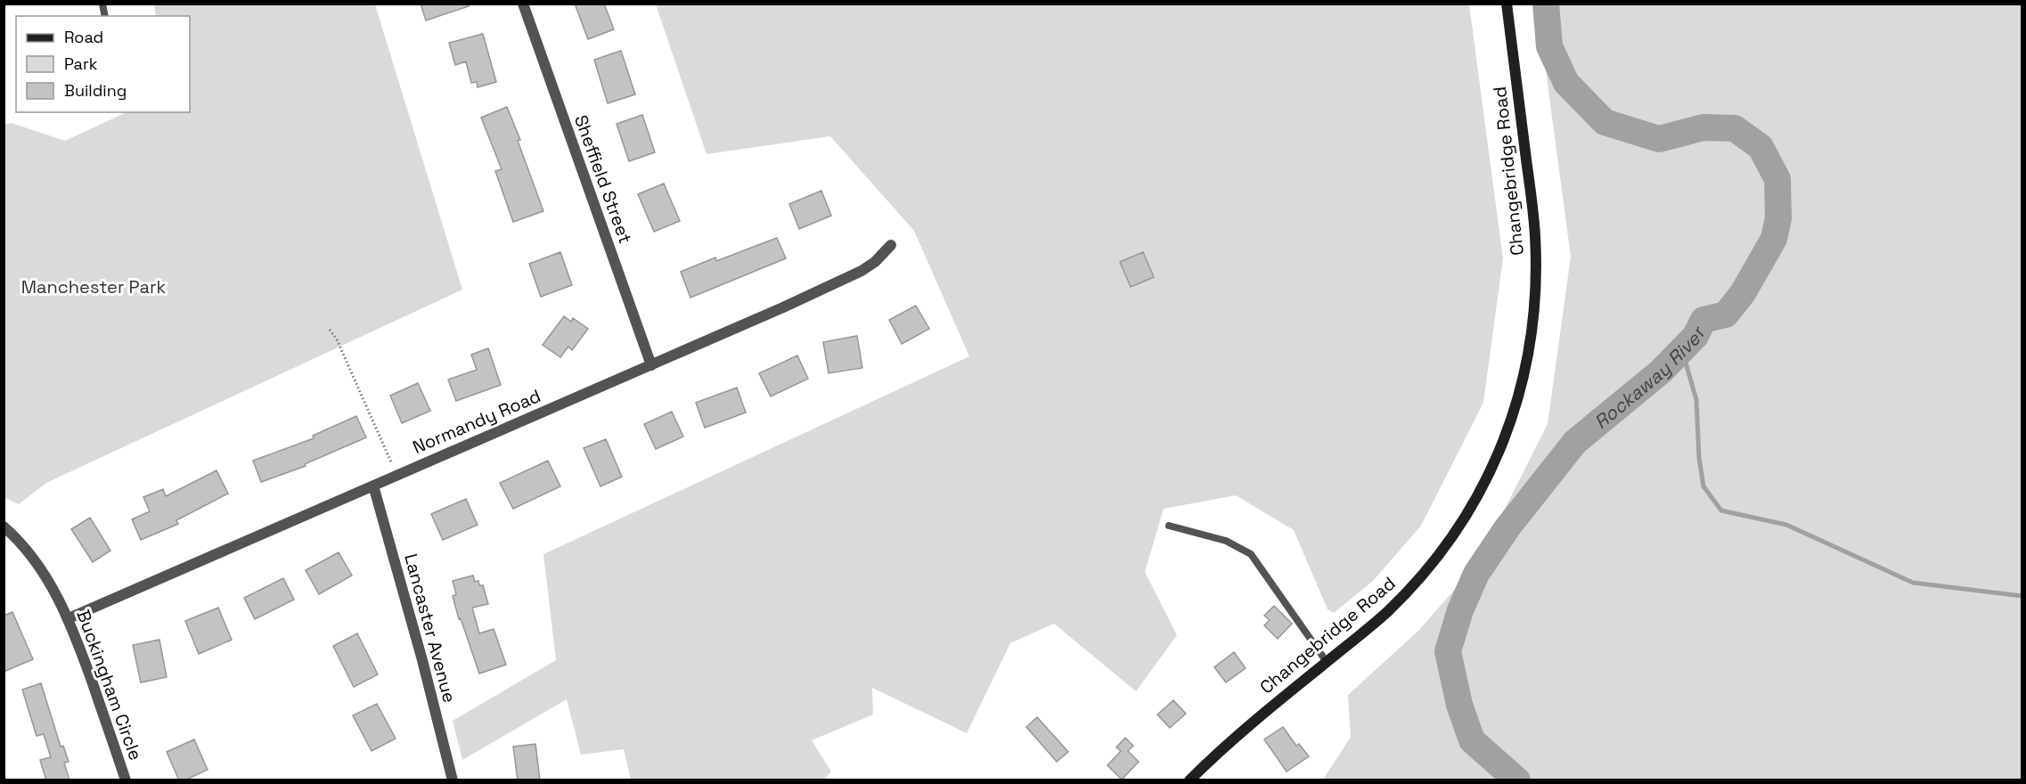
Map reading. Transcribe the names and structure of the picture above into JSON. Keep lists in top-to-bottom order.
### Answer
{
  "streets": {
    "main road": ["Changebridge Road"],
    "street": [
      "Sheffield Street",
      "Normandy Road",
      "Lancaster Avenue",
      "Buckingham Circle"
    ]
  },
  "crossings": [
    ["Sheffield Street", "Normandy Road"],
    ["Normandy Road", "Lancaster Avenue"],
    ["Normandy Road", "Buckingham Circle"]
  ],
  "water": ["Rockaway River"],
  "parks": ["Manchester Park"],
  "legend": ["Road", "Park", "Building"]
}
